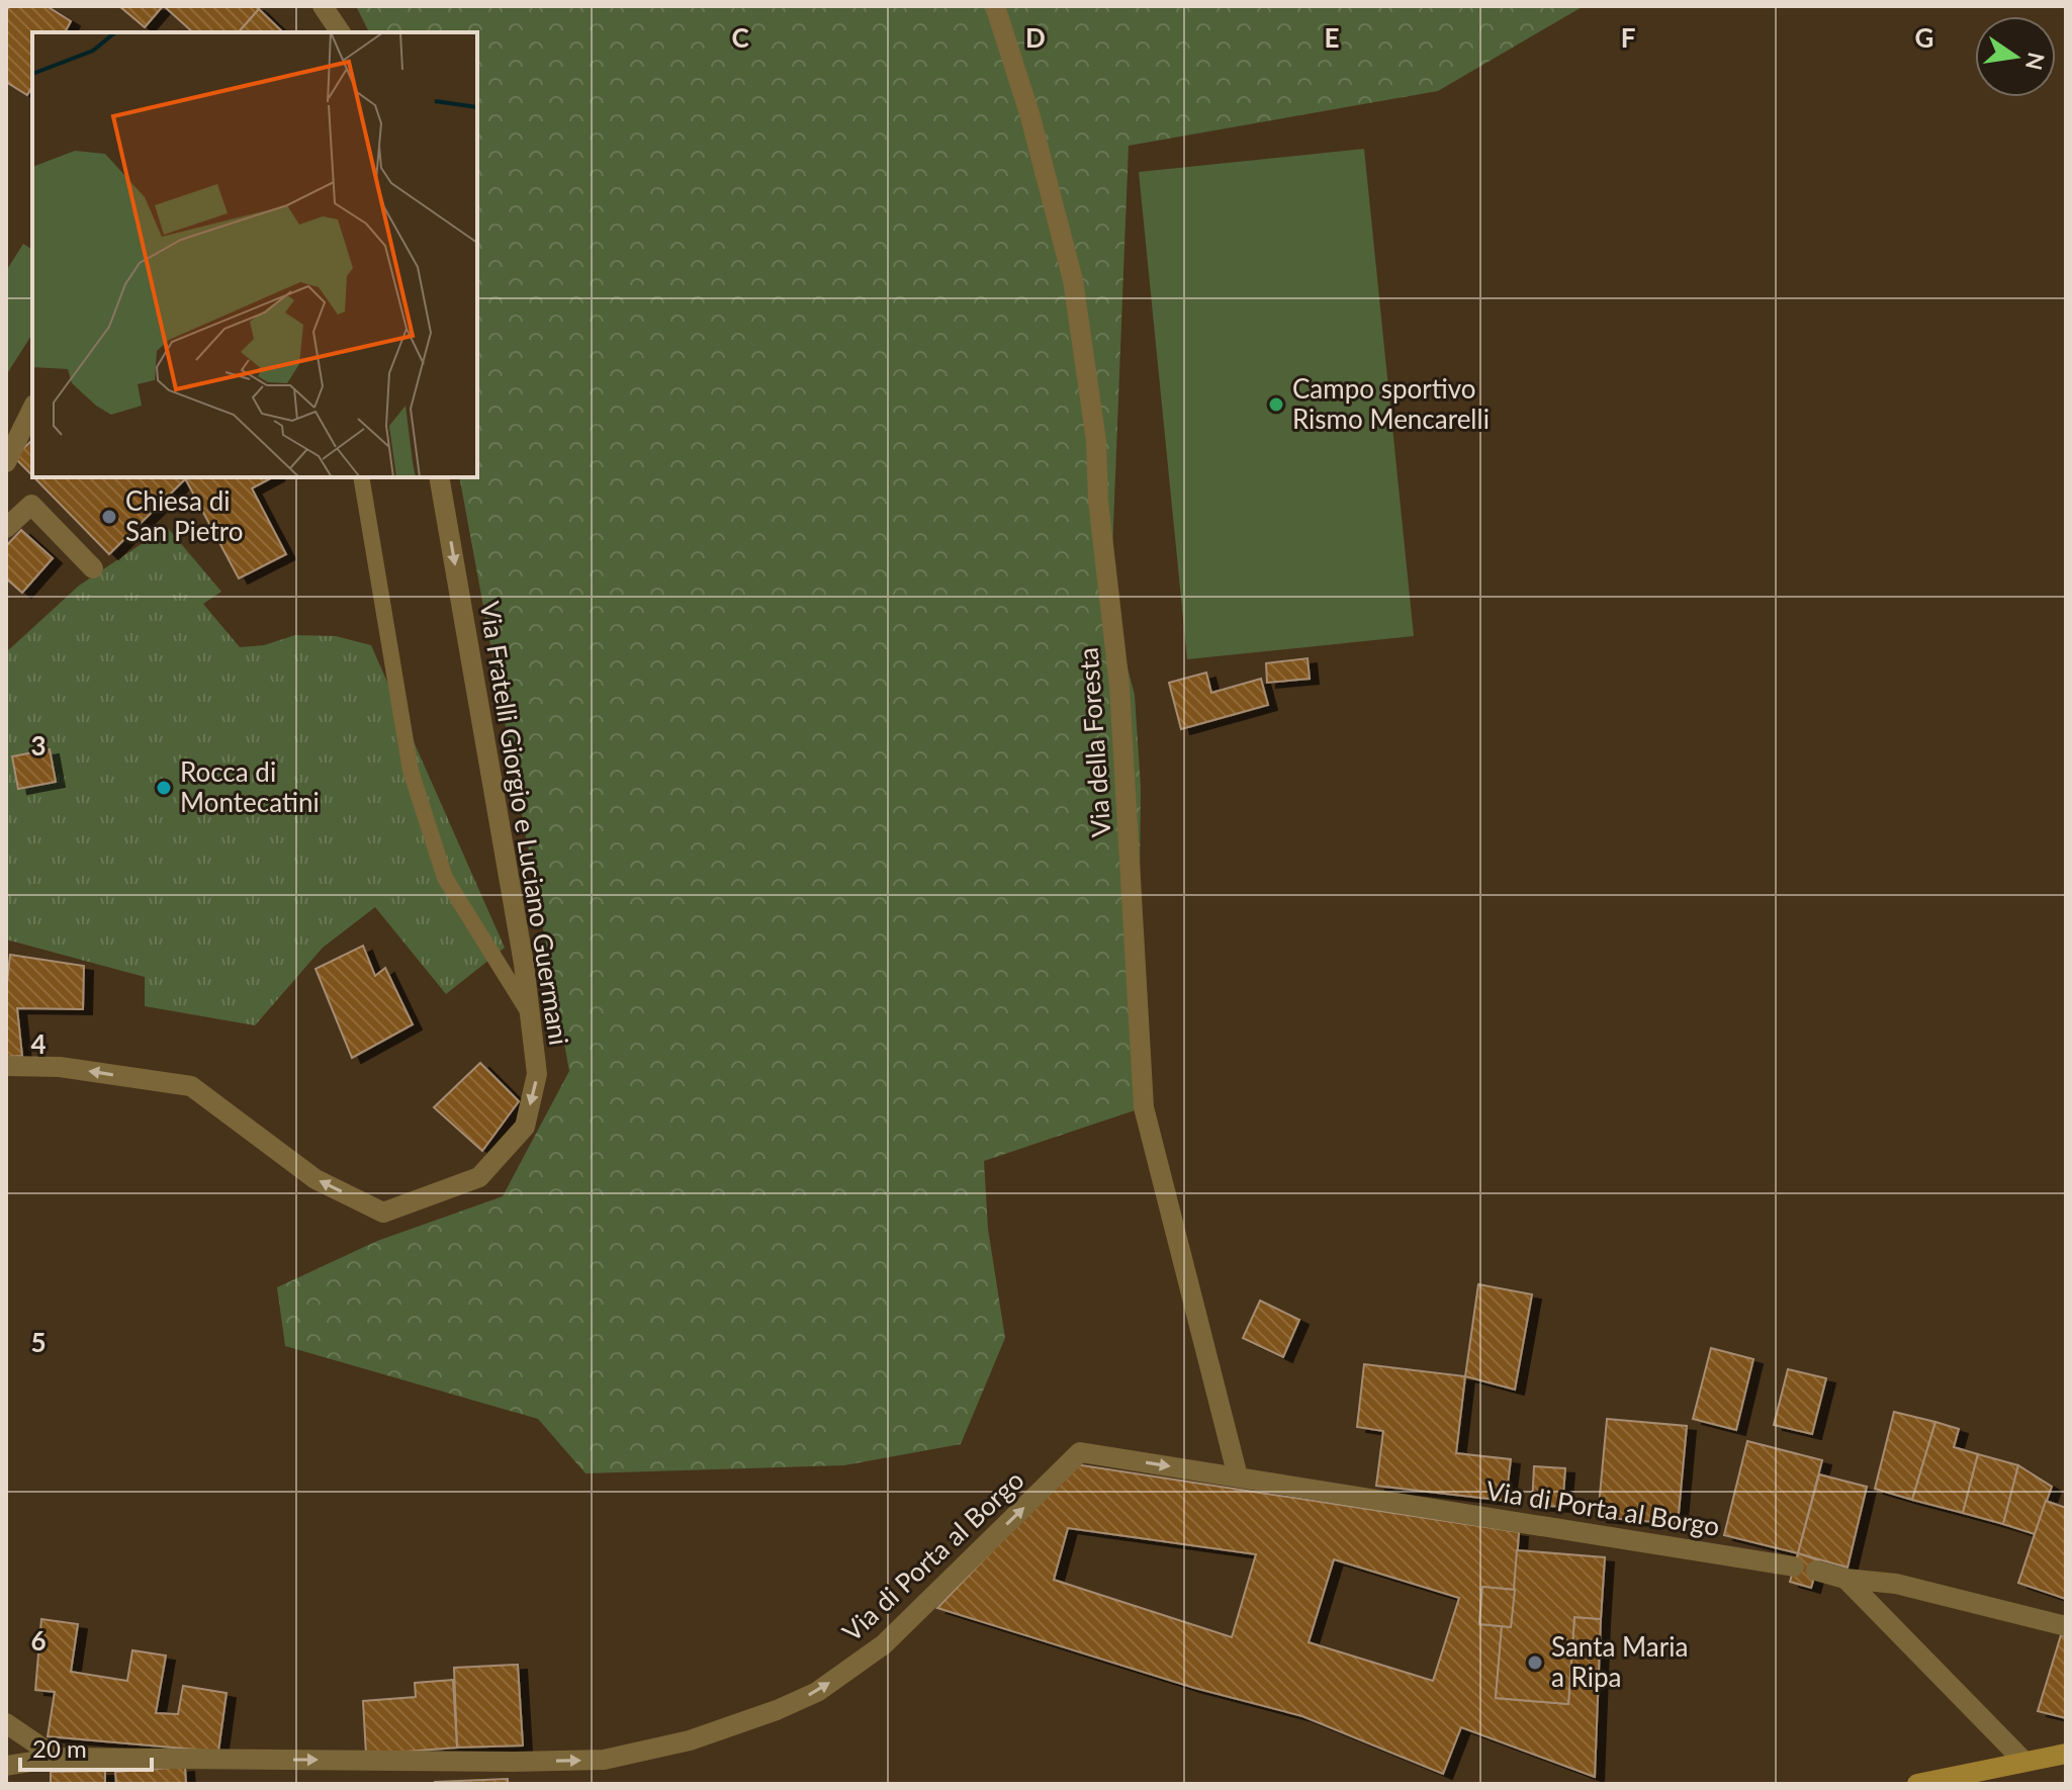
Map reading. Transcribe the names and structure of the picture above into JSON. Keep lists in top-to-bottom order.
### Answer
{
  "streets": {
    "street": ["Via della Foresta", "Via Fratelli Giorgio e Luciano Guermani", "Via di Porta al Borgo"]
  },
  "crossings": [
    ["Via della Foresta", "Via di Porta al Borgo"]
  ],
  "one_way": ["Via di Porta al Borgo"],
  "places": [
    "Campo sportivo Rismo Mencarelli",
    "Chiesa di San Pietro",
    "Rocca di Montecatini",
    "Santa Maria a Ripa"
  ],
  "scale_bar": "20 m",
  "north": "right",
  "grid": {
    "columns": [
      "C",
      "D",
      "E",
      "F",
      "G"
    ],
    "rows": [
      "3",
      "4",
      "5",
      "6"
    ]
  }
}
